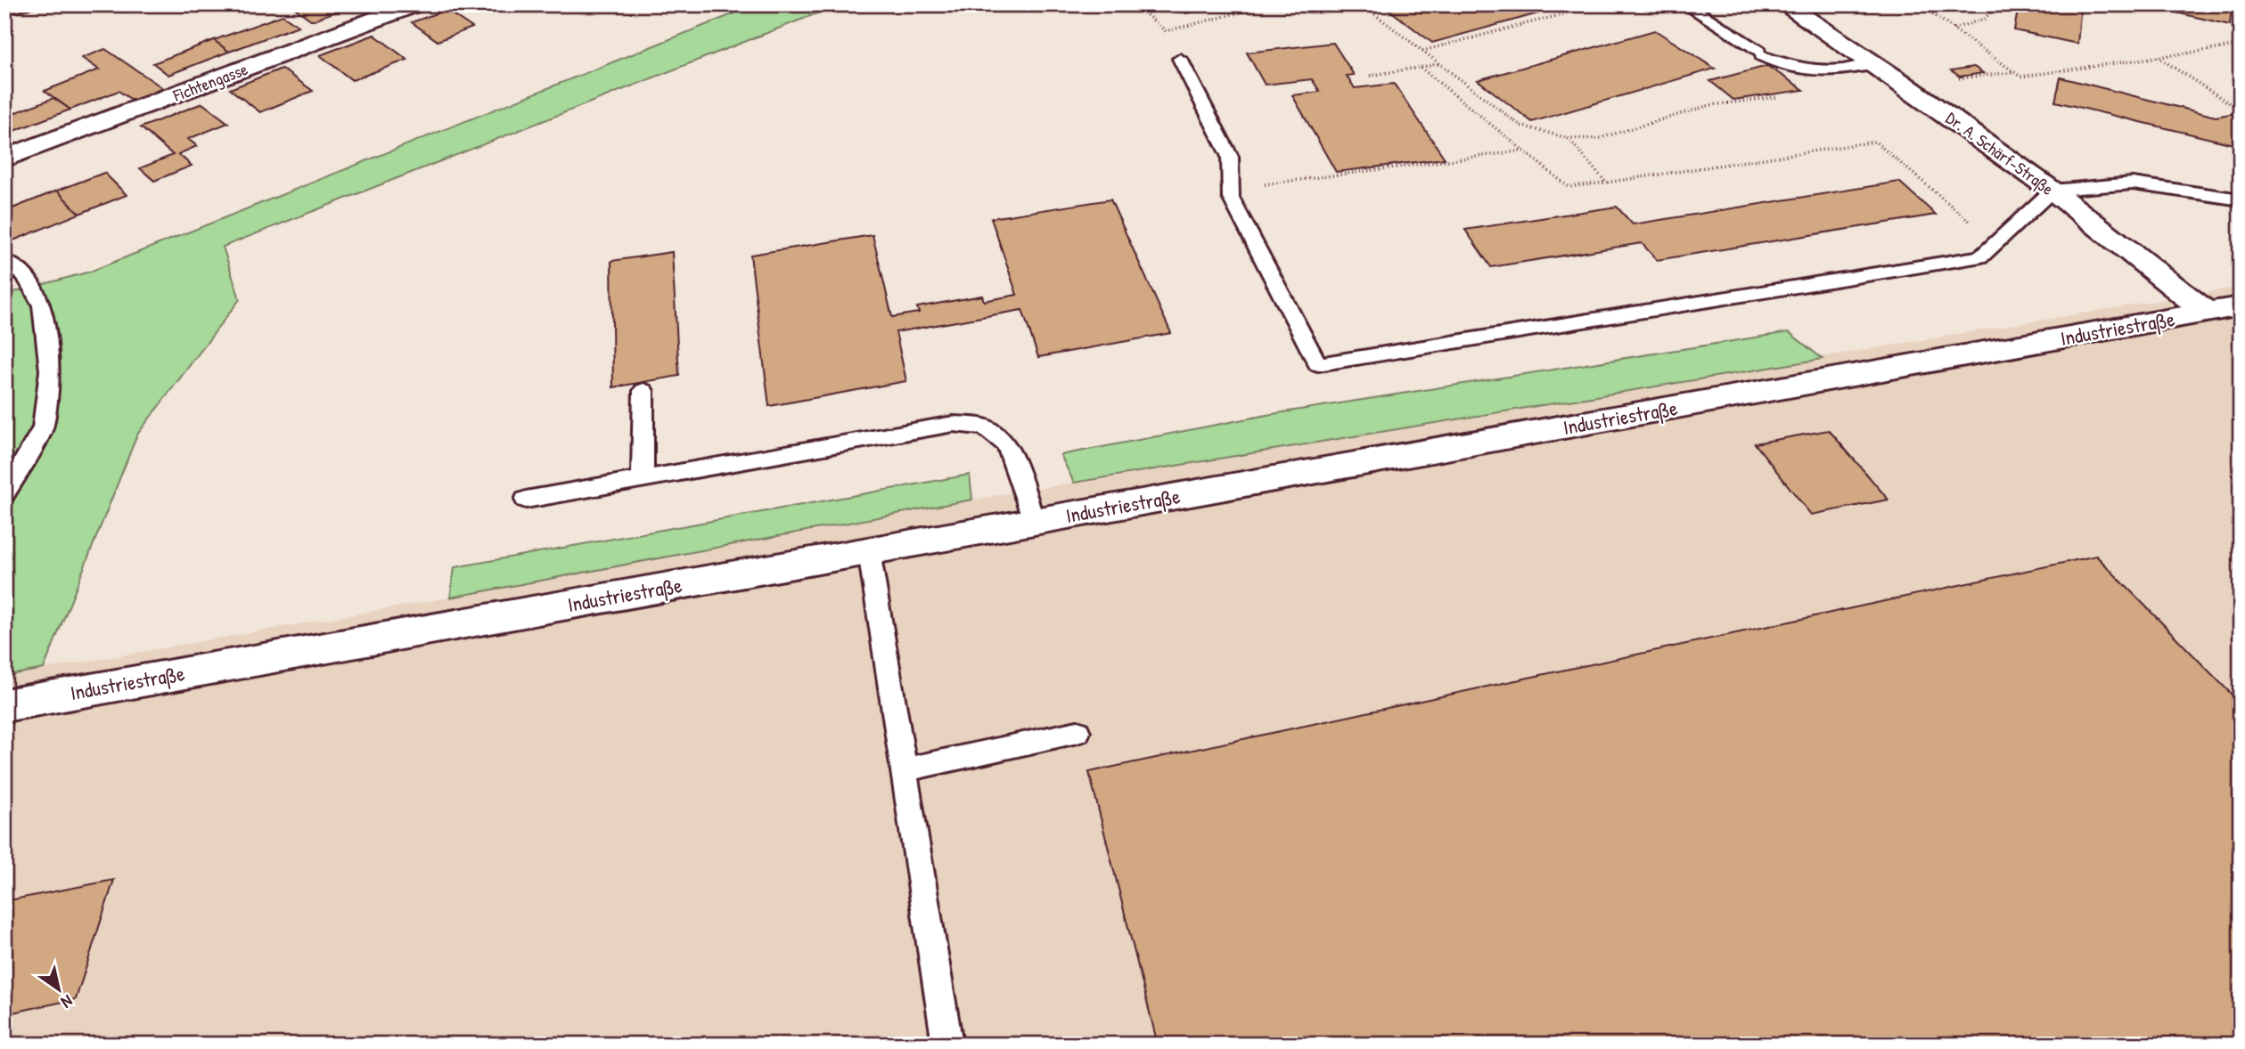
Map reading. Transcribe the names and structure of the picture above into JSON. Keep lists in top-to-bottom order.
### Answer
{
  "streets": {
    "street": ["Fichtengasse", "Dr. A. Schärf-Straße", "Industriestraße"]
  },
  "crossings": [
    ["Dr. A. Schärf-Straße", "Industriestraße"]
  ],
  "north": "bottom right"
}
